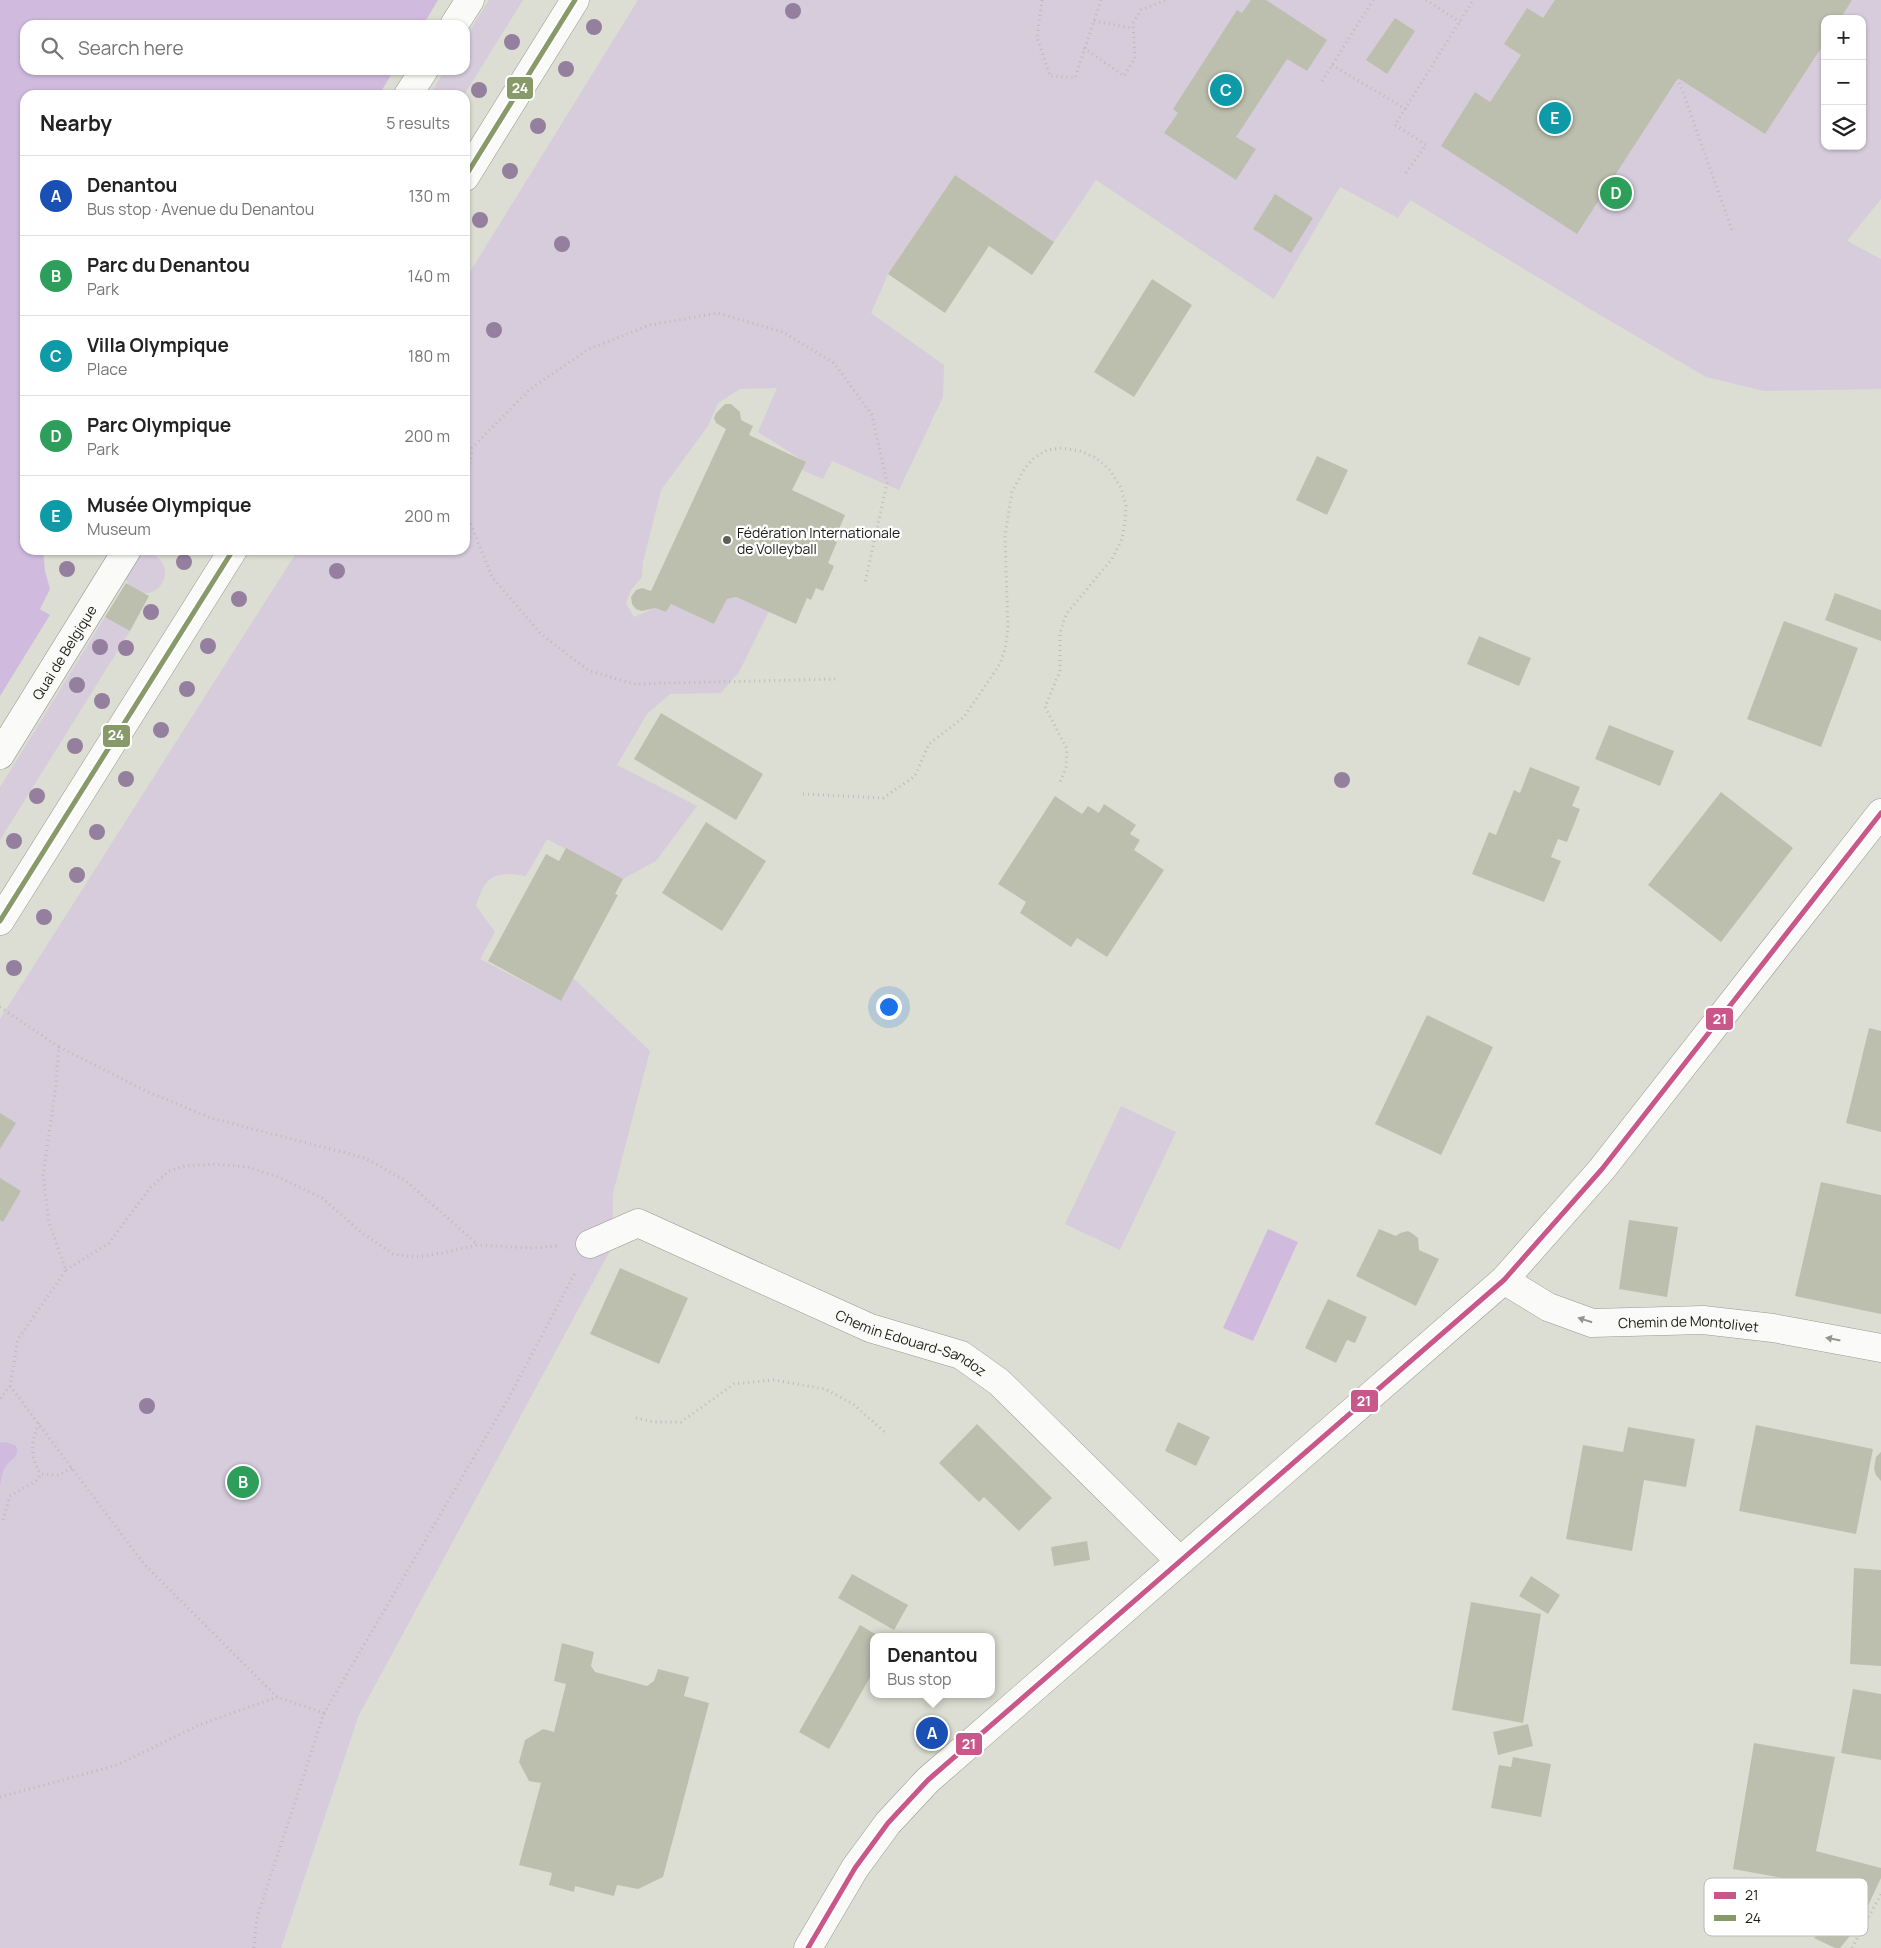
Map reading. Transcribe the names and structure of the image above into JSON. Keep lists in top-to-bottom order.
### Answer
{
  "streets": {
    "street": ["Quai de Belgique", "Chemin de Montolivet", "Chemin Edouard-Sandoz"]
  },
  "one_way": ["Chemin de Montolivet"],
  "places": ["Fédération Internationale de Volleyball"],
  "lines": ["transit line 24", "transit line 21"],
  "legend": ["21", "24"],
  "page": {
    "map_buttons": ["+", "−"],
    "search": "Search here",
    "pins": [
      "C",
      "E",
      "D",
      "B",
      "A"
    ],
    "heading": ["Nearby", "5 results"],
    "list": [
      {
        "mark": "A",
        "name": "Denantou",
        "note": "Bus stop · Avenue du Denantou",
        "value": "130 m"
      },
      {
        "mark": "B",
        "name": "Parc du Denantou",
        "note": "Park",
        "value": "140 m"
      },
      {
        "mark": "C",
        "name": "Villa Olympique",
        "note": "Place",
        "value": "180 m"
      },
      {
        "mark": "D",
        "name": "Parc Olympique",
        "note": "Park",
        "value": "200 m"
      },
      {
        "mark": "E",
        "name": "Musée Olympique",
        "note": "Museum",
        "value": "200 m"
      }
    ],
    "popup": ["Denantou", "Bus stop"]
  }
}
